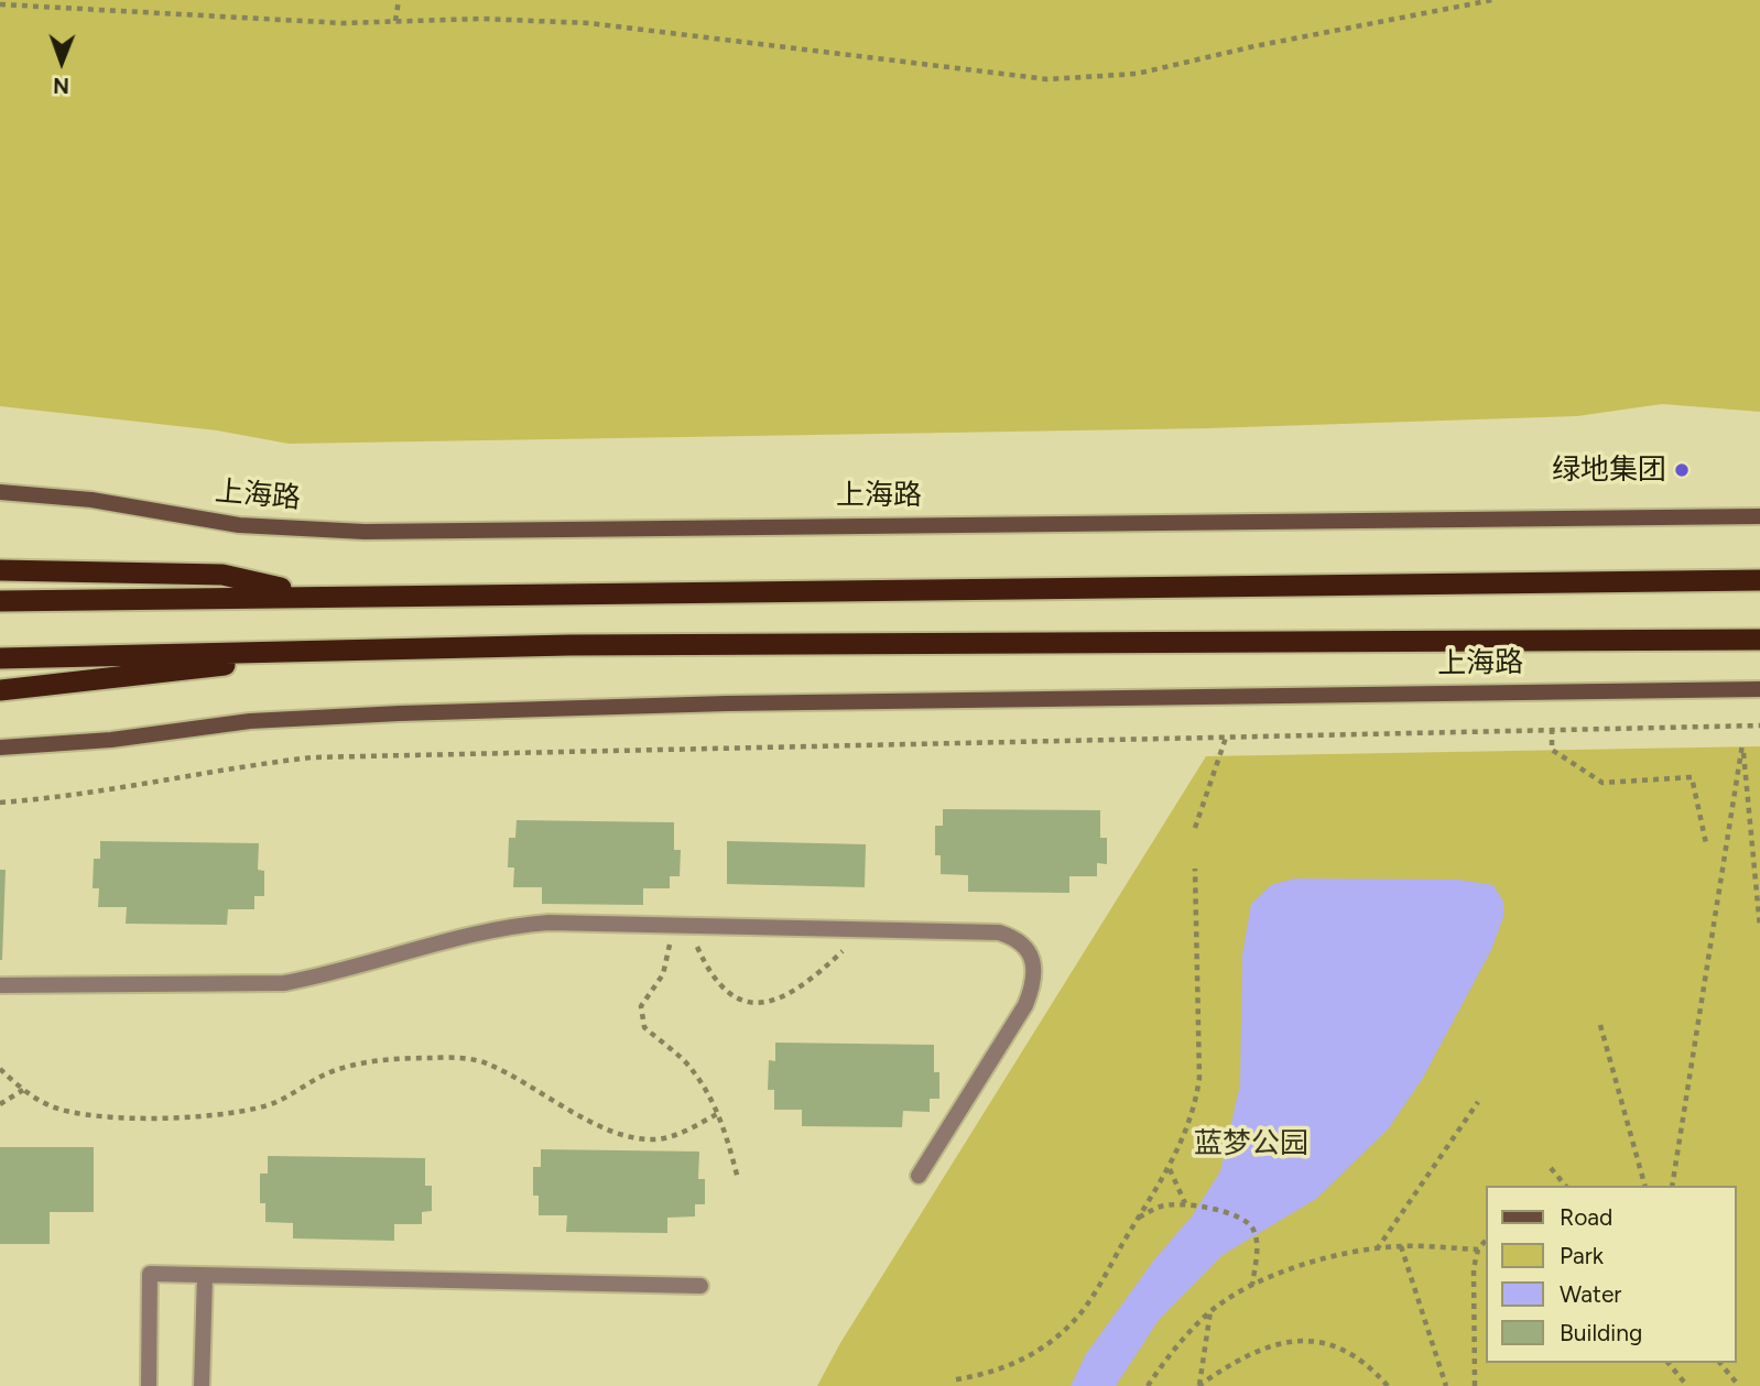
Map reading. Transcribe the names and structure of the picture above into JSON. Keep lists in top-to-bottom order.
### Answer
{
  "streets": {
    "highway": ["上海路"]
  },
  "parks": ["蓝梦公园"],
  "places": ["绿地集团"],
  "legend": [
    "Road",
    "Park",
    "Water",
    "Building"
  ],
  "north": "bottom"
}
